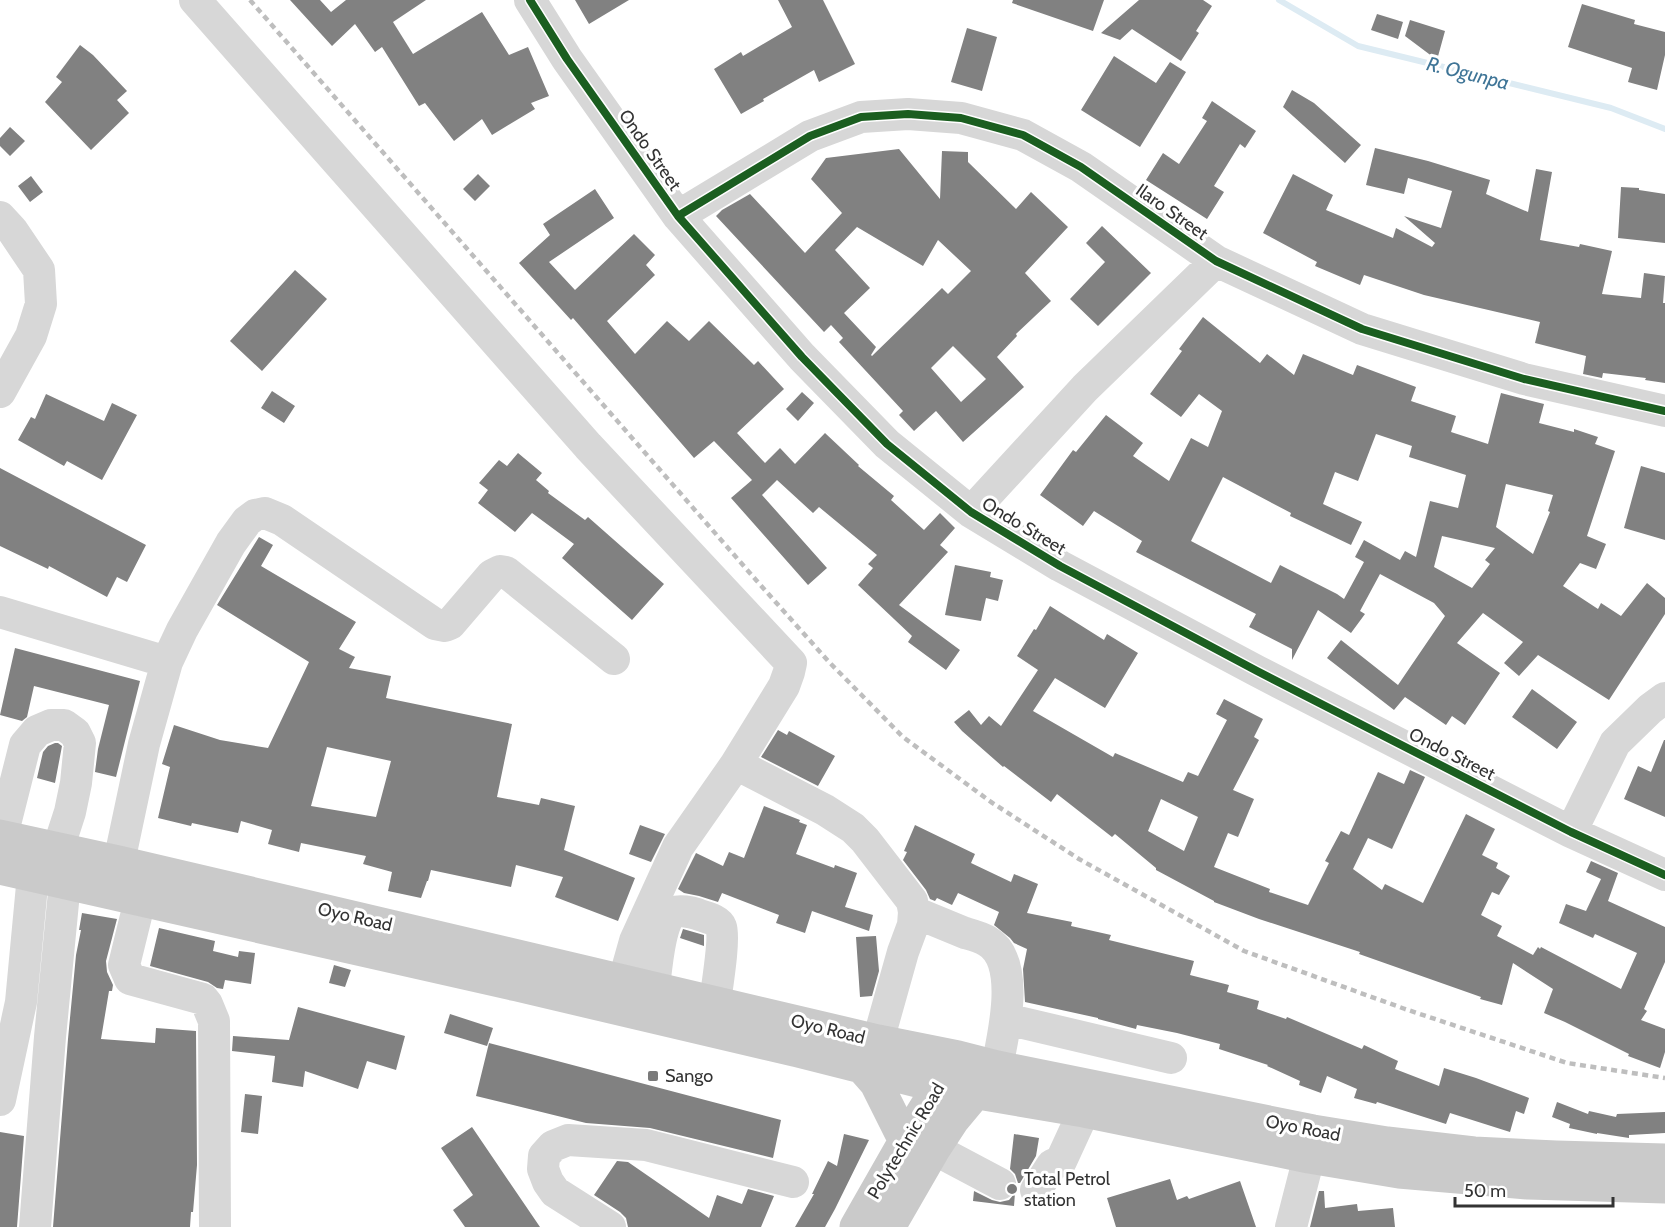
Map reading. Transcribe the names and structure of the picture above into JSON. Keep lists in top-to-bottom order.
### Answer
{
  "streets": {
    "main road": ["Oyo Road", "Polytechnic Road"],
    "street": ["Ondo Street", "Ilaro Street"]
  },
  "crossings": [
    ["Ondo Street", "Ilaro Street"],
    ["Oyo Road", "Polytechnic Road"]
  ],
  "water": ["R. Ogunpa"],
  "places": {
    "transit": ["Sango"],
    "other": ["Total Petrol station"]
  },
  "scale_bar": "50 m"
}
